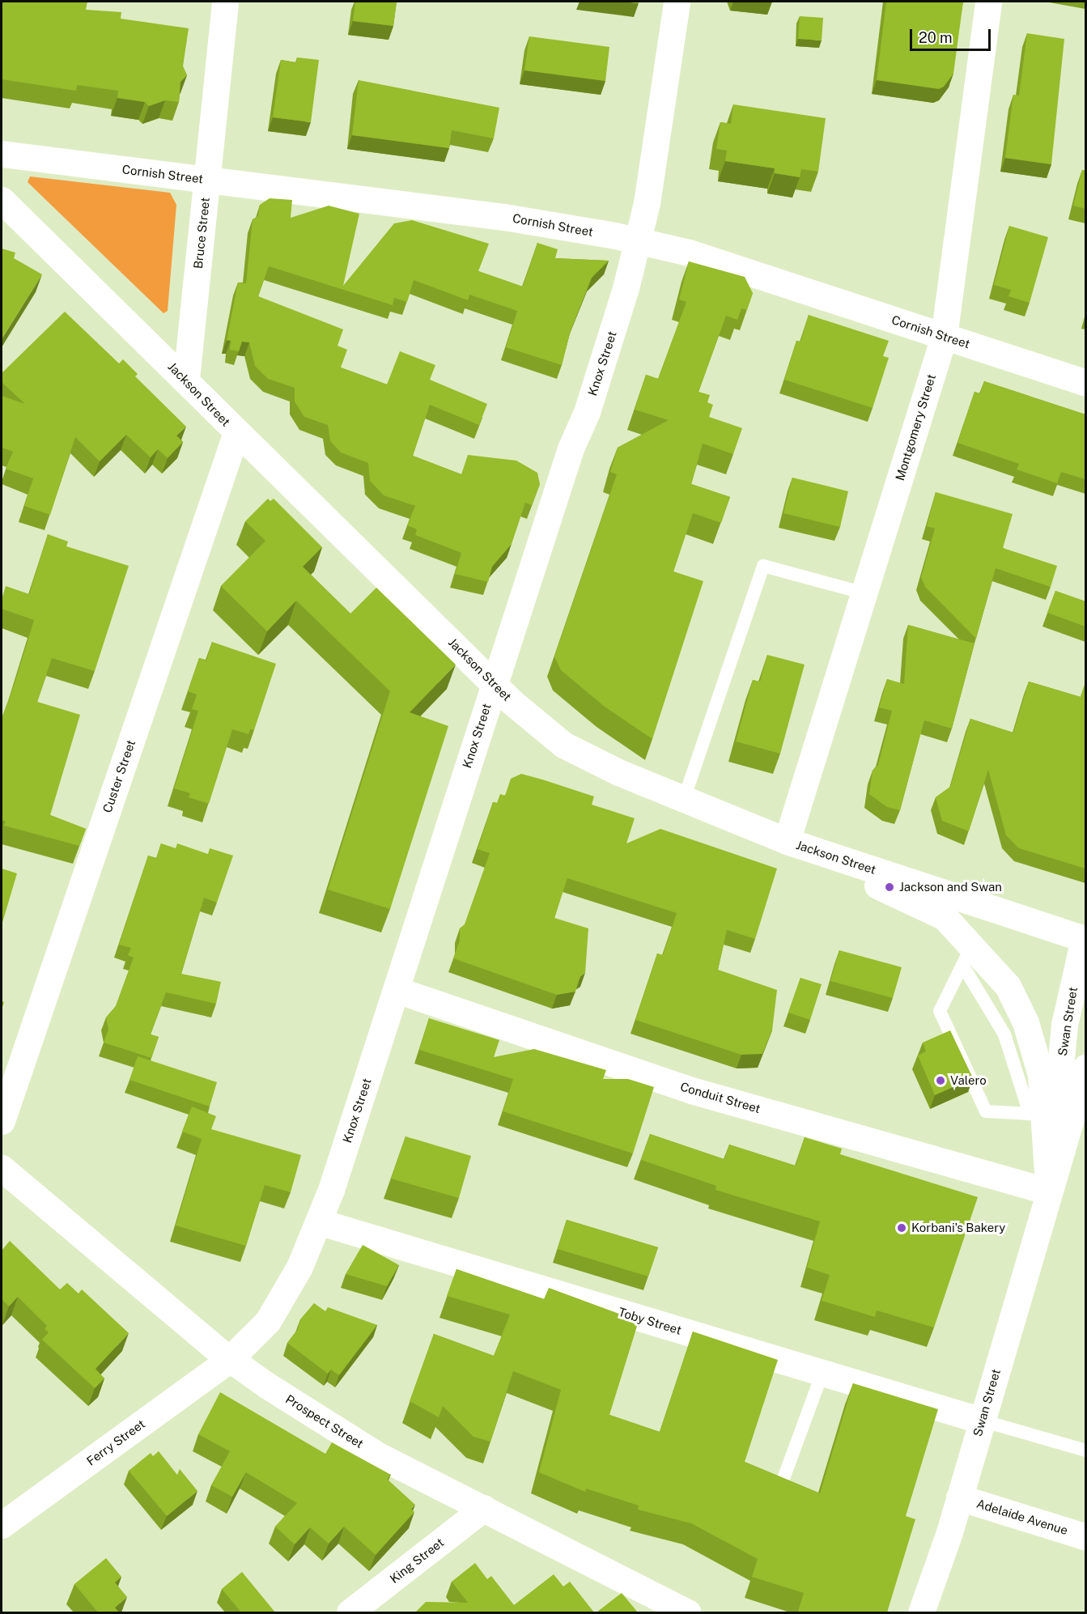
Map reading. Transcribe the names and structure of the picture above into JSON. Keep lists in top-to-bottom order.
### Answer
{
  "streets": {
    "street": [
      "Cornish Street",
      "Bruce Street",
      "Knox Street",
      "Jackson Street",
      "Montgomery Street",
      "Custer Street",
      "Swan Street",
      "Conduit Street",
      "Toby Street",
      "Prospect Street",
      "Ferry Street",
      "Adelaide Avenue",
      "King Street"
    ]
  },
  "crossings": [
    ["Cornish Street", "Bruce Street"],
    ["Cornish Street", "Knox Street"],
    ["Cornish Street", "Montgomery Street"],
    ["Bruce Street", "Jackson Street"],
    ["Knox Street", "Jackson Street"],
    ["Knox Street", "Conduit Street"],
    ["Knox Street", "Toby Street"],
    ["Knox Street", "Prospect Street"],
    ["Knox Street", "Ferry Street"],
    ["Jackson Street", "Montgomery Street"],
    ["Jackson Street", "Custer Street"],
    ["Jackson Street", "Swan Street"],
    ["Swan Street", "Conduit Street"],
    ["Swan Street", "Toby Street"],
    ["Swan Street", "Adelaide Avenue"],
    ["Prospect Street", "Ferry Street"],
    ["Prospect Street", "King Street"]
  ],
  "places": ["Jackson and Swan", "Valero", "Korbani's Bakery"],
  "scale_bar": "20 m"
}
